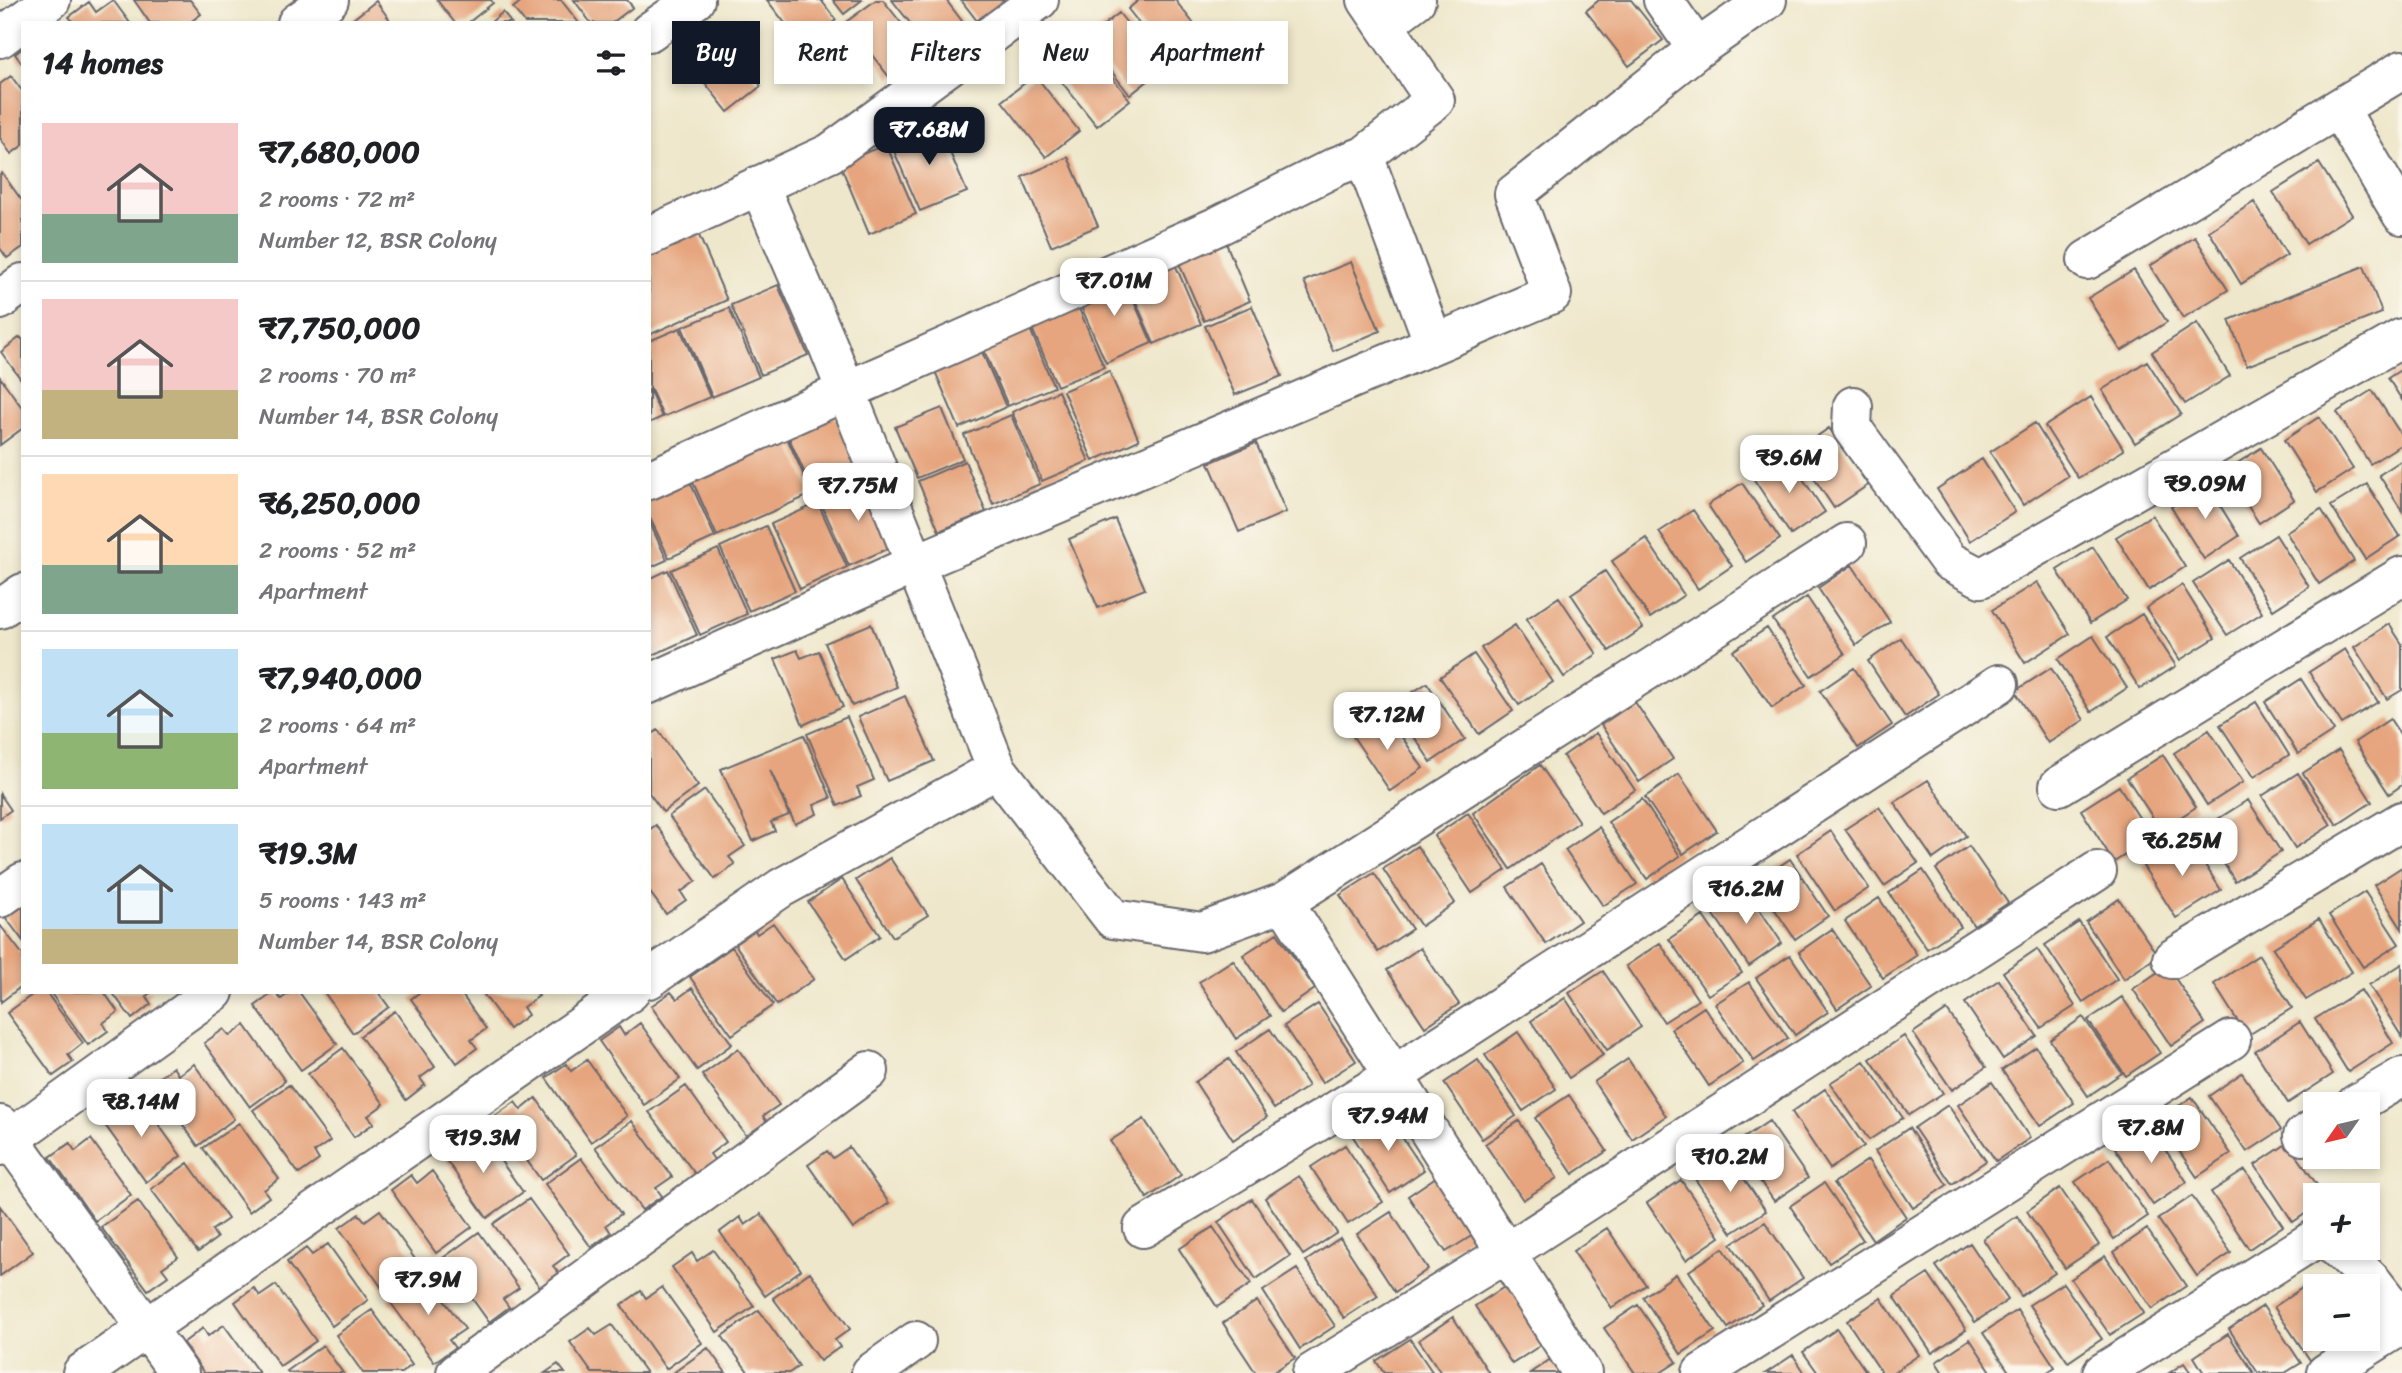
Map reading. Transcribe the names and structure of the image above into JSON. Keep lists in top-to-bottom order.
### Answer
{
  "north": "bottom left",
  "page": {
    "chip": [
      "Buy",
      "Rent",
      "Filters",
      "New",
      "Apartment"
    ],
    "heading": "14 homes",
    "list": [
      {
        "name": "₹7,680,000",
        "note": "2 rooms · 72 m² · Number 12, BSR Colony"
      },
      {
        "name": "₹7,750,000",
        "note": "2 rooms · 70 m² · Number 14, BSR Colony"
      },
      {
        "name": "₹6,250,000",
        "note": "2 rooms · 52 m² · Apartment"
      },
      {
        "name": "₹7,940,000",
        "note": "2 rooms · 64 m² · Apartment"
      },
      {
        "name": "₹19.3M",
        "note": "5 rooms · 143 m² · Number 14, BSR Colony"
      }
    ],
    "price": [
      "₹7.68M",
      "₹7.01M",
      "₹9.6M",
      "₹9.09M",
      "₹7.75M",
      "₹7.12M",
      "₹6.25M",
      "₹16.2M",
      "₹8.14M",
      "₹7.94M",
      "₹7.8M",
      "₹19.3M",
      "₹10.2M",
      "₹7.9M"
    ],
    "map_buttons": ["+", "−"]
  }
}
